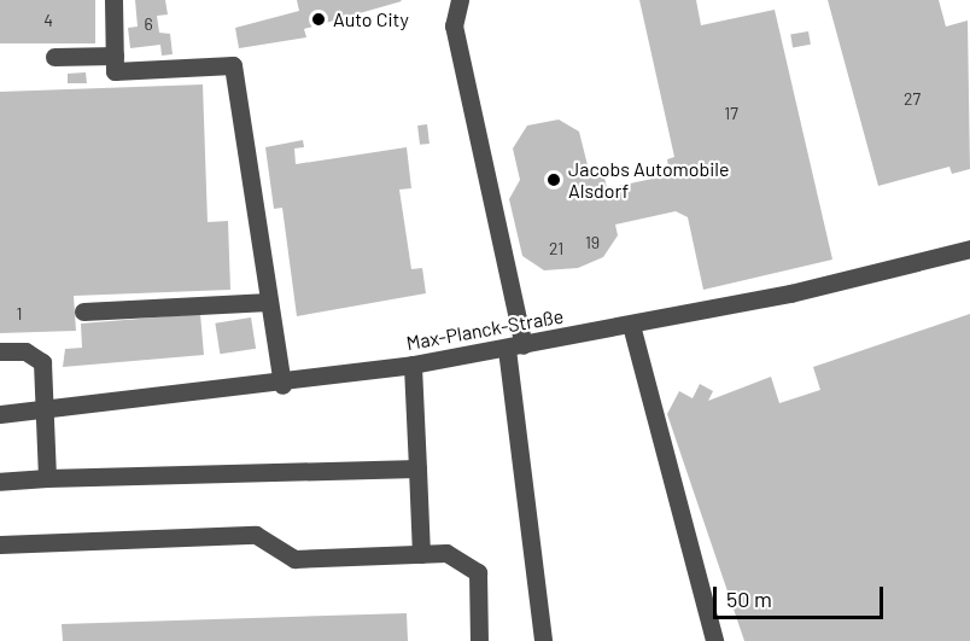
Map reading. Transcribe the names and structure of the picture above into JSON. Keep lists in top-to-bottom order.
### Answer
{
  "streets": {
    "street": ["Max-Planck-Straße"]
  },
  "places": ["Auto City", "Jacobs Automobile Alsdorf"],
  "house_numbers": [
    "4",
    "6",
    "27",
    "17",
    "19",
    "21",
    "1"
  ],
  "scale_bar": "50 m"
}
